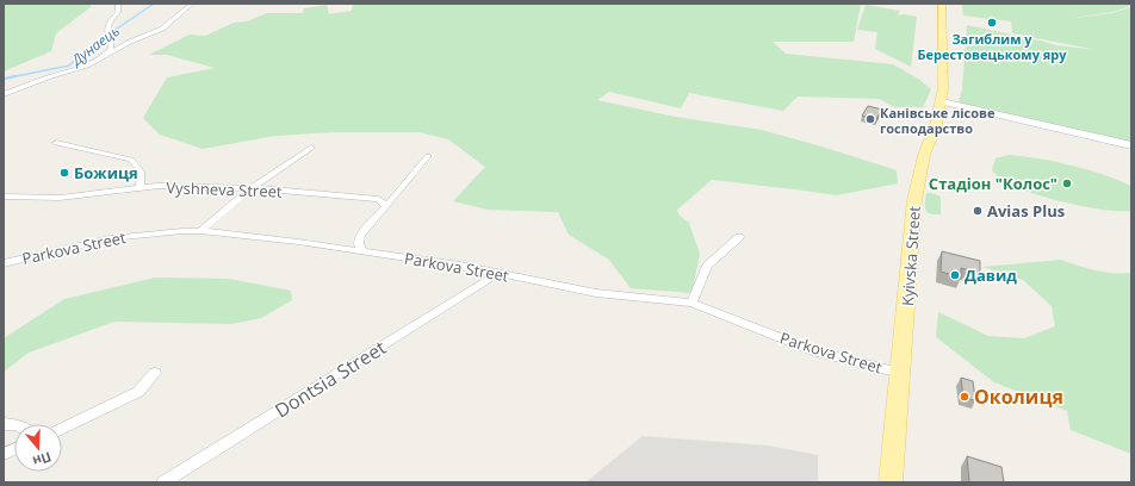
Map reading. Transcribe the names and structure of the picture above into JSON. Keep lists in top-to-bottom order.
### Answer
{
  "streets": {
    "main road": ["Kyivska Street"],
    "street": ["Vyshneva Street", "Parkova Street", "Dontsia Street"]
  },
  "crossings": [
    ["Parkova Street", "Kyivska Street"],
    ["Parkova Street", "Dontsia Street"]
  ],
  "water": ["Дунаець"],
  "places": [
    "Загиблим у Берестовецькому яру",
    "Канівське лісове господарство",
    "Божиця",
    "Стадіон \"Колос\"",
    "Avias Plus",
    "Давид",
    "Околиця"
  ],
  "north": "bottom"
}
